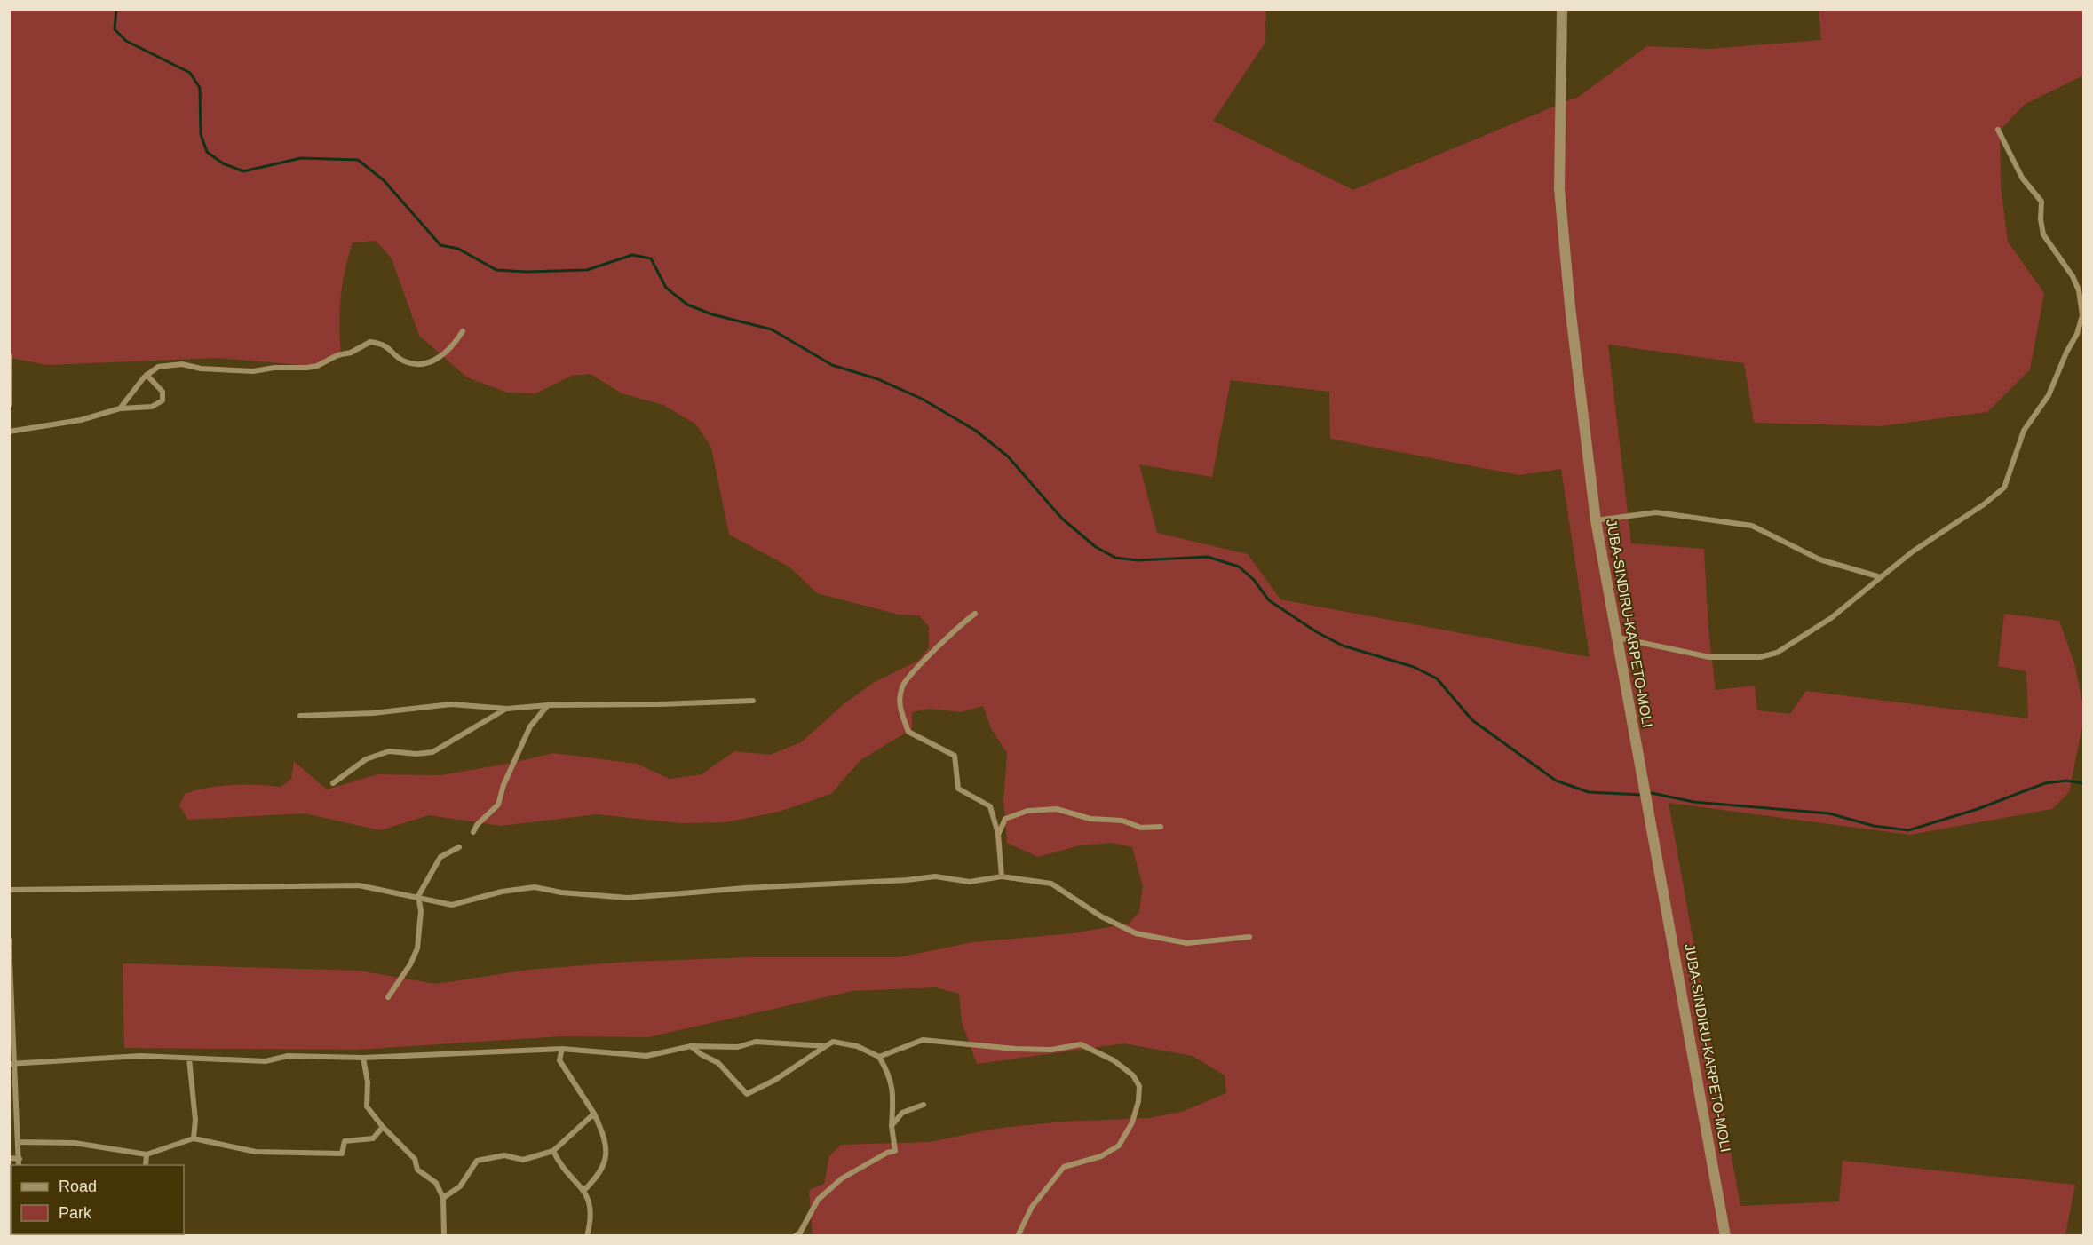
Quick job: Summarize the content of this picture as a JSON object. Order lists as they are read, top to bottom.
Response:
{
  "streets": {
    "main road": ["JUBA-SINDIRU-KARPETO-MOLI"]
  },
  "legend": ["Road", "Park"]
}
